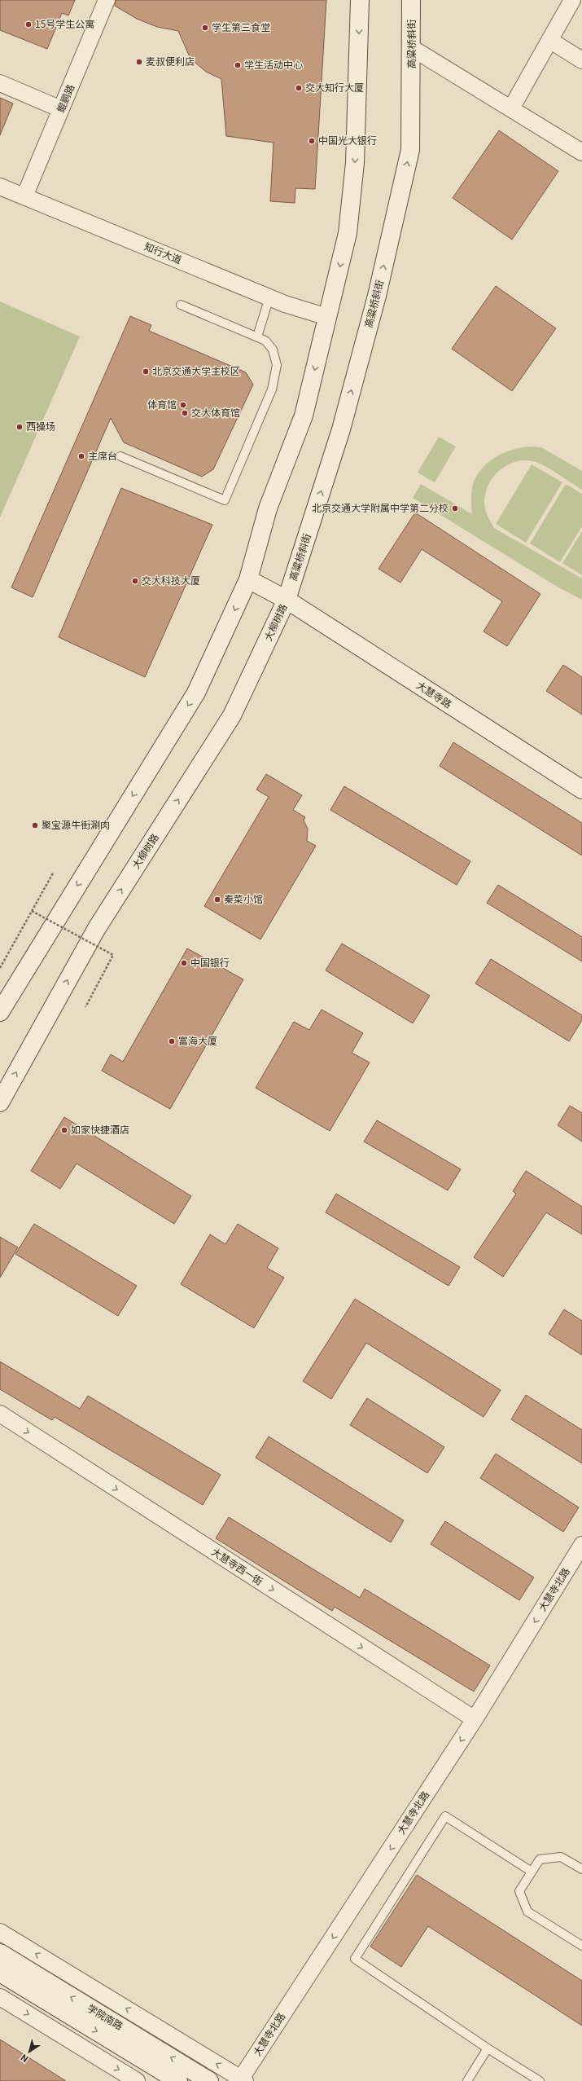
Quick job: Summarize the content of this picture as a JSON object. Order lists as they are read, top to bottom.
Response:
{
  "streets": {
    "main road": [
      "高粱桥斜街",
      "大柳树路",
      "大慧寺路",
      "学院南路"
    ],
    "street": [
      "鲲鹏路",
      "知行大道",
      "大慧寺西一街",
      "大慧寺北路"
    ]
  },
  "crossings": [
    ["高粱桥斜街", "大柳树路"],
    ["高粱桥斜街", "大慧寺路"],
    ["鲲鹏路", "知行大道"],
    ["大柳树路", "大慧寺路"],
    ["大慧寺西一街", "大慧寺北路"]
  ],
  "one_way": ["大慧寺西一街", "大慧寺北路"],
  "places": [
    "15号学生公寓",
    "学生第三食堂",
    "麦叔便利店",
    "学生活动中心",
    "交大知行大厦",
    "中国光大银行",
    "北京交通大学主校区",
    "体育馆",
    "交大体育馆",
    "西操场",
    "主席台",
    "北京交通大学附属中学第二分校",
    "交大科技大厦",
    "聚宝源牛街涮肉",
    "秦菜小馆",
    "中国银行",
    "富海大厦",
    "如家快捷酒店"
  ],
  "north": "bottom left"
}
